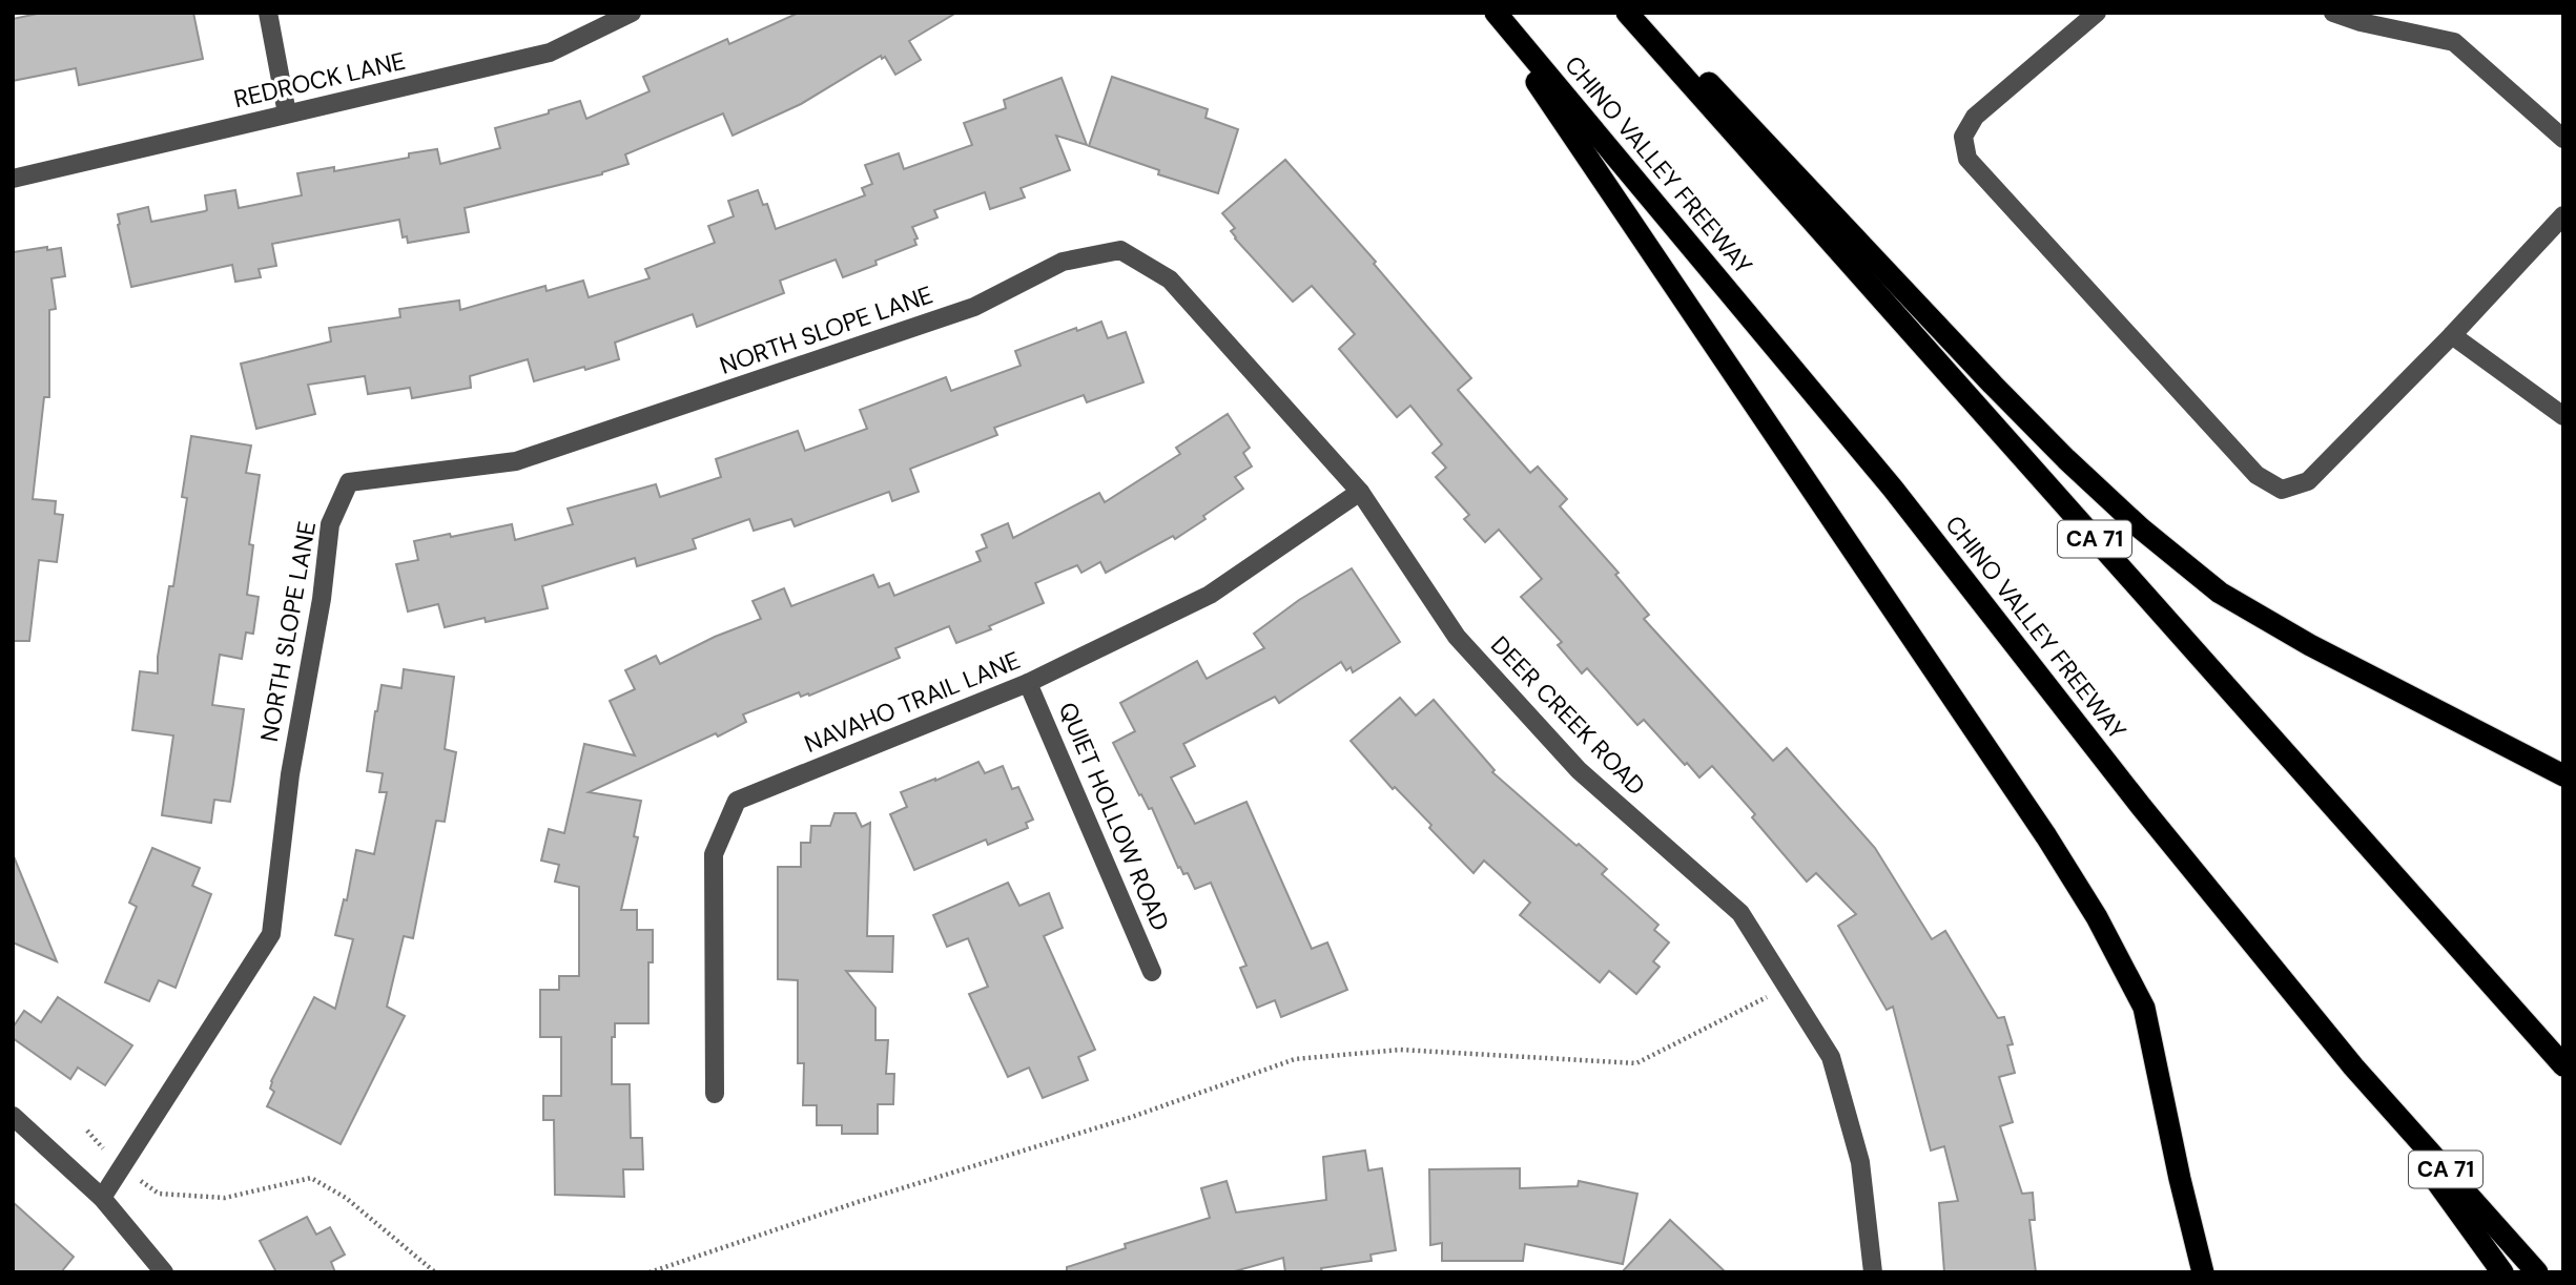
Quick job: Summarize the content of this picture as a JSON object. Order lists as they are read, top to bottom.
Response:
{
  "streets": {
    "highway": ["CHINO VALLEY FREEWAY", "CA 71"],
    "street": [
      "REDROCK LANE",
      "NORTH SLOPE LANE",
      "NAVAHO TRAIL LANE",
      "DEER CREEK ROAD",
      "QUIET HOLLOW ROAD"
    ]
  },
  "crossings": [
    ["NORTH SLOPE LANE", "DEER CREEK ROAD"],
    ["NAVAHO TRAIL LANE", "DEER CREEK ROAD"],
    ["NAVAHO TRAIL LANE", "QUIET HOLLOW ROAD"]
  ]
}
